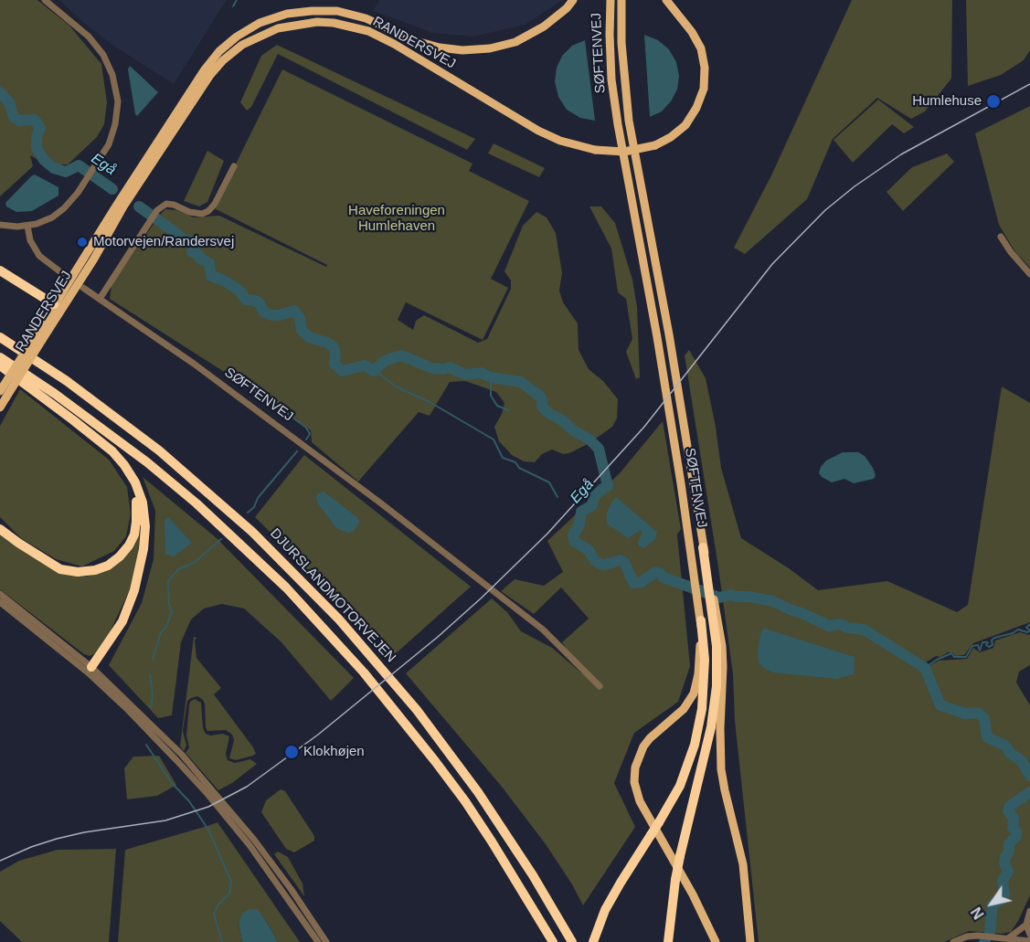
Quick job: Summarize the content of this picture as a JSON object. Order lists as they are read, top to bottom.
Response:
{
  "streets": {
    "highway": ["DJURSLANDMOTORVEJEN"],
    "main road": ["RANDERSVEJ", "SØFTENVEJ"]
  },
  "water": ["Egå"],
  "parks": ["Haveforeningen Humlehaven"],
  "places": ["Humlehuse", "Motorvejen/Randersvej", "Klokhøjen"],
  "north": "bottom left"
}
